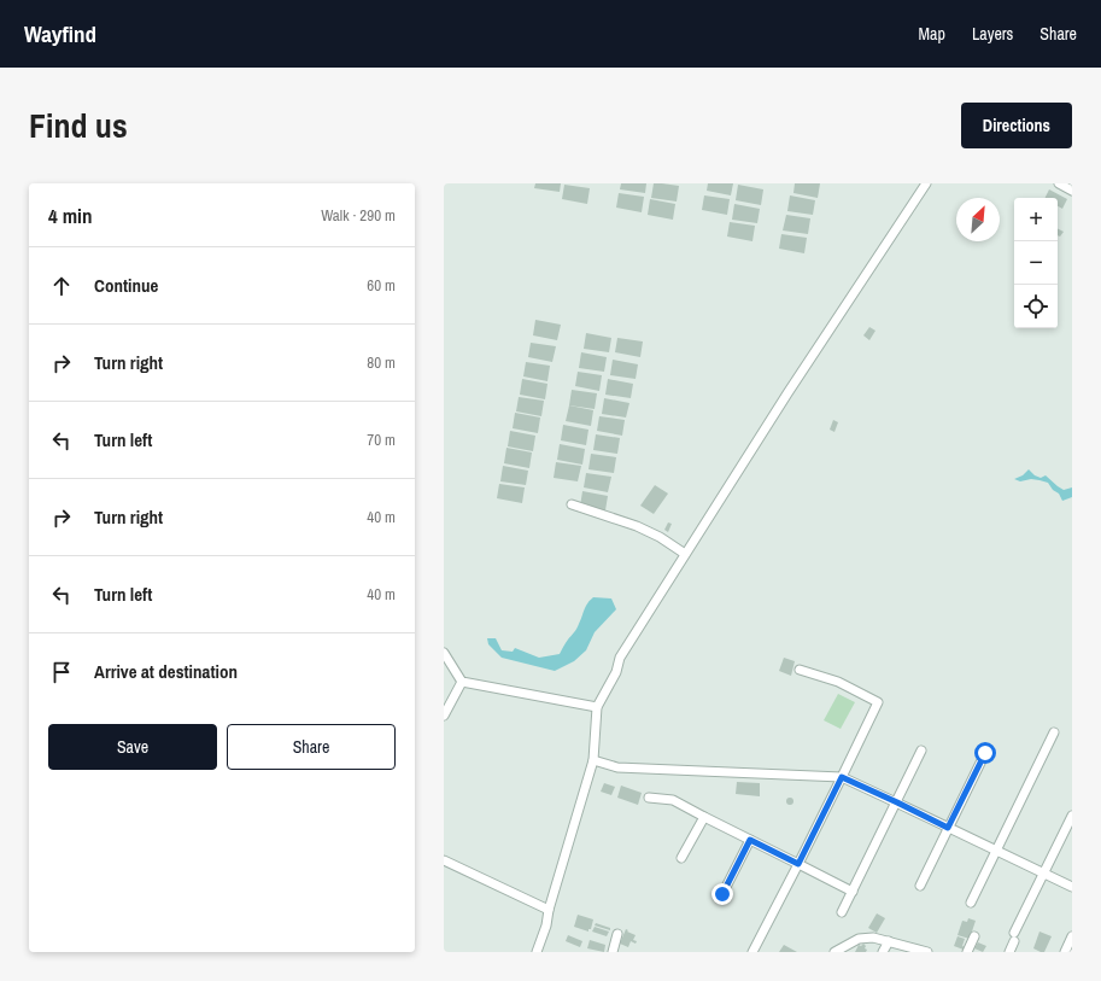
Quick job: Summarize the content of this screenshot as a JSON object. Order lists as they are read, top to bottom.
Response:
{
  "north": "top right",
  "page": {
    "header": "Wayfind",
    "nav": ["Map", "Layers", "Share"],
    "title": "Find us",
    "buttons": [
      "Directions",
      ["Save", "Share"]
    ],
    "heading": ["4 min", "Walk · 290 m"],
    "map_buttons": ["+", "−"],
    "list": [
      ["Continue", "60 m"],
      ["Turn right", "80 m"],
      ["Turn left", "70 m"],
      ["Turn right", "40 m"],
      ["Turn left", "40 m"],
      "Arrive at destination"
    ]
  }
}
